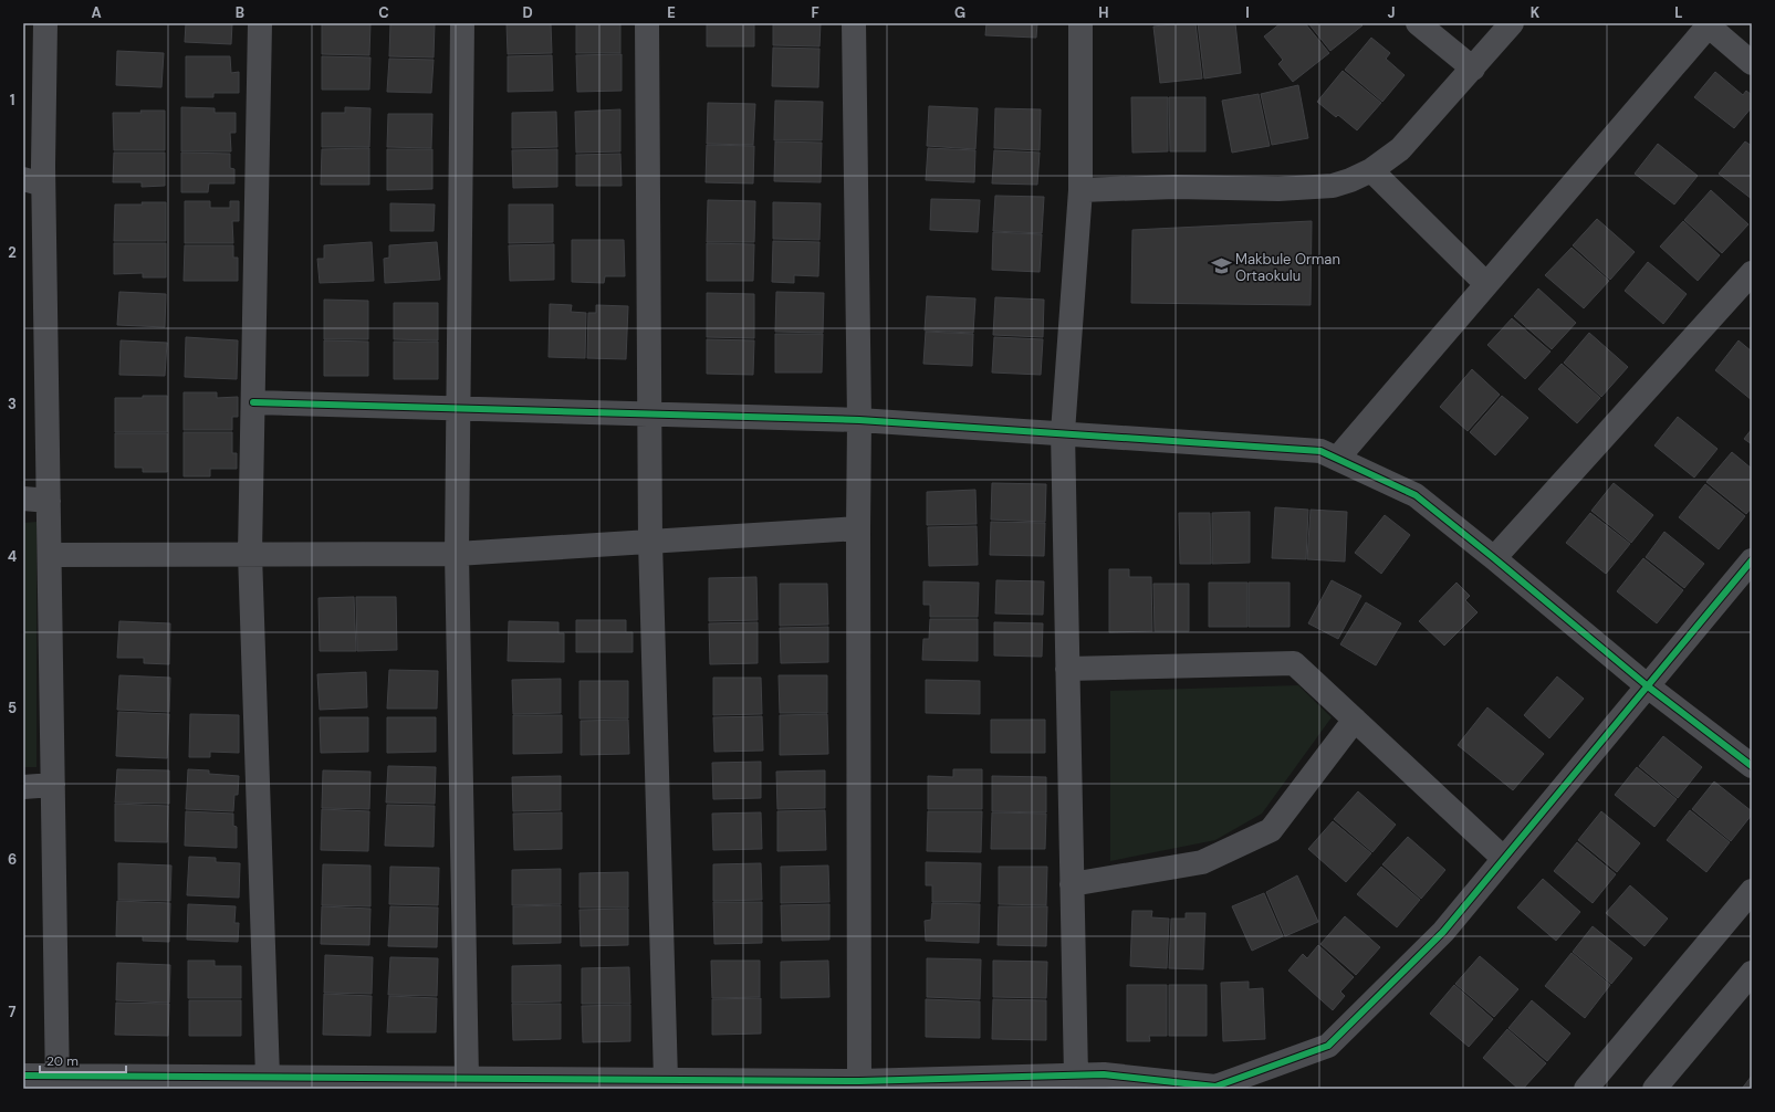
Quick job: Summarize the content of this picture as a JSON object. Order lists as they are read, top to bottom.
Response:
{
  "places": {
    "school or university": ["Makbule Orman Ortaokulu"]
  },
  "scale_bar": "20 m",
  "grid": {
    "columns": [
      "A",
      "B",
      "C",
      "D",
      "E",
      "F",
      "G",
      "H",
      "I",
      "J",
      "K",
      "L"
    ],
    "rows": [
      "1",
      "2",
      "3",
      "4",
      "5",
      "6",
      "7"
    ]
  }
}
